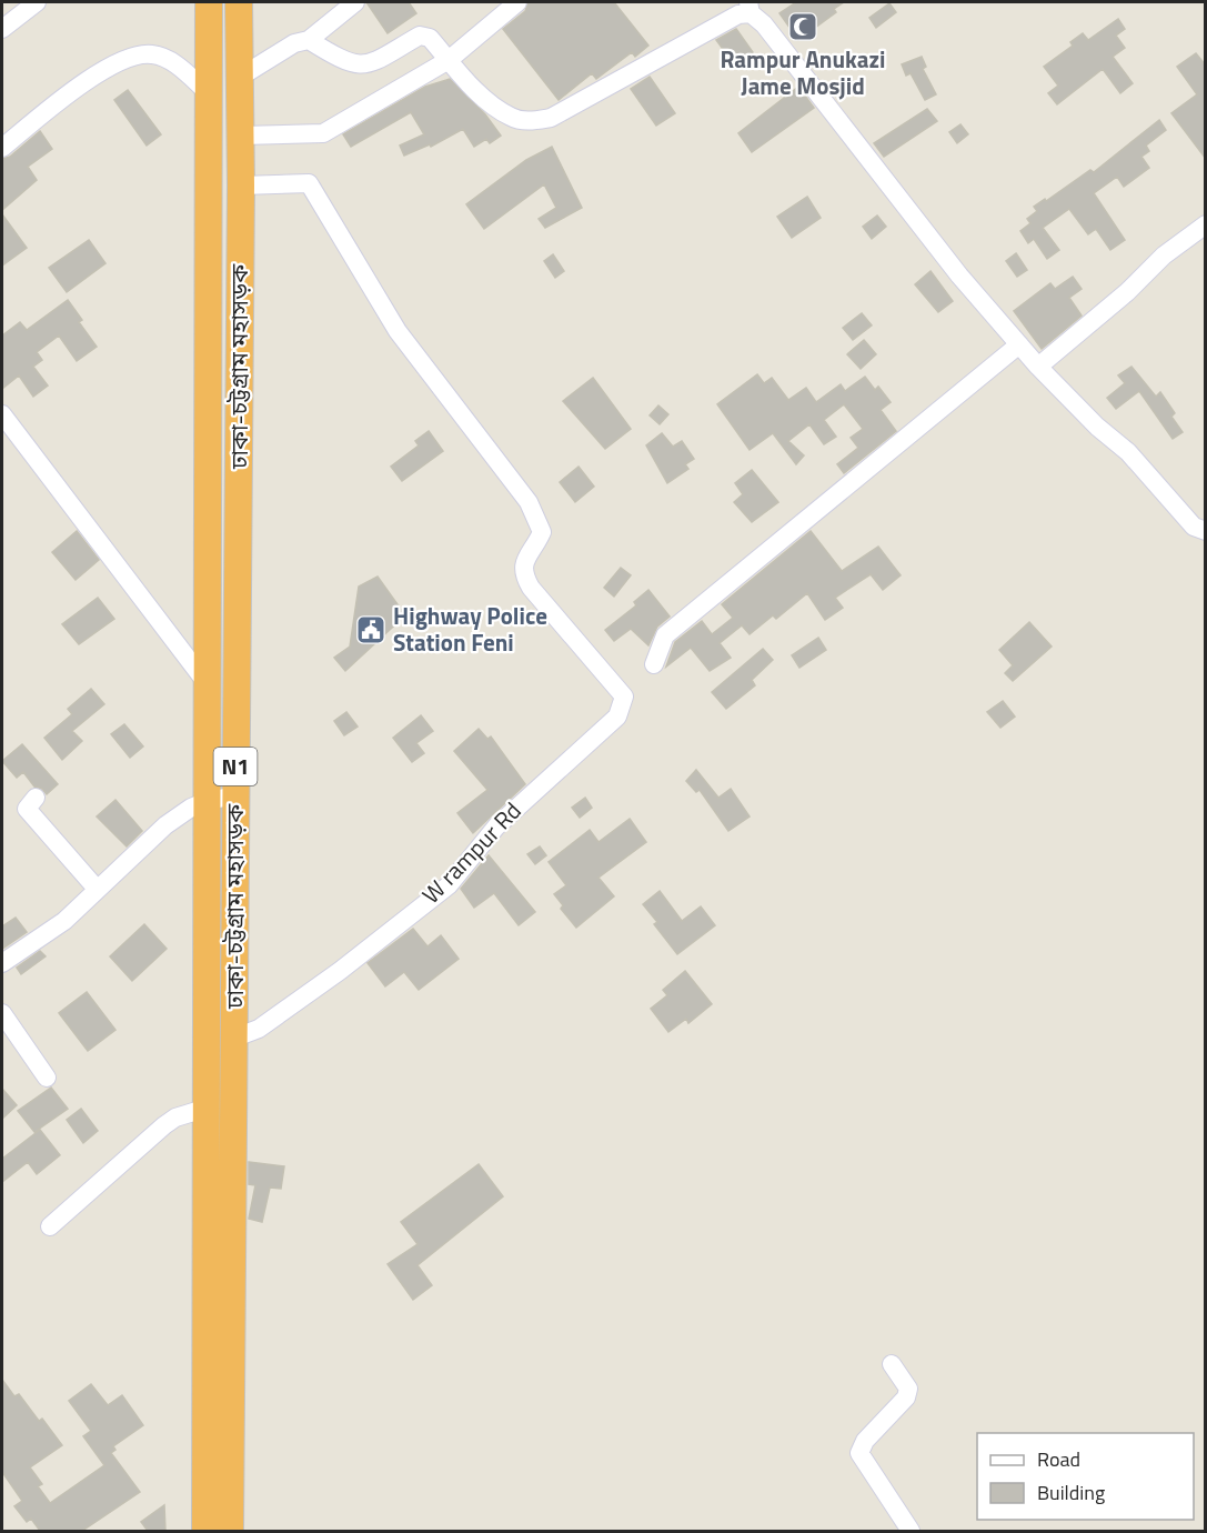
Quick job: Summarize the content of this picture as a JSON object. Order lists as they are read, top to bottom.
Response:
{
  "streets": {
    "highway": ["ঢাকা-চট্টগ্রাম মহাসড়ক", "N1"],
    "street": ["W rampur Rd"]
  },
  "crossings": [
    ["ঢাকা-চট্টগ্রাম মহাসড়ক", "W rampur Rd"]
  ],
  "places": {
    "mosque": ["Rampur Anukazi Jame Mosjid"],
    "public building": ["Highway Police Station Feni"]
  },
  "legend": ["Road", "Building"]
}
